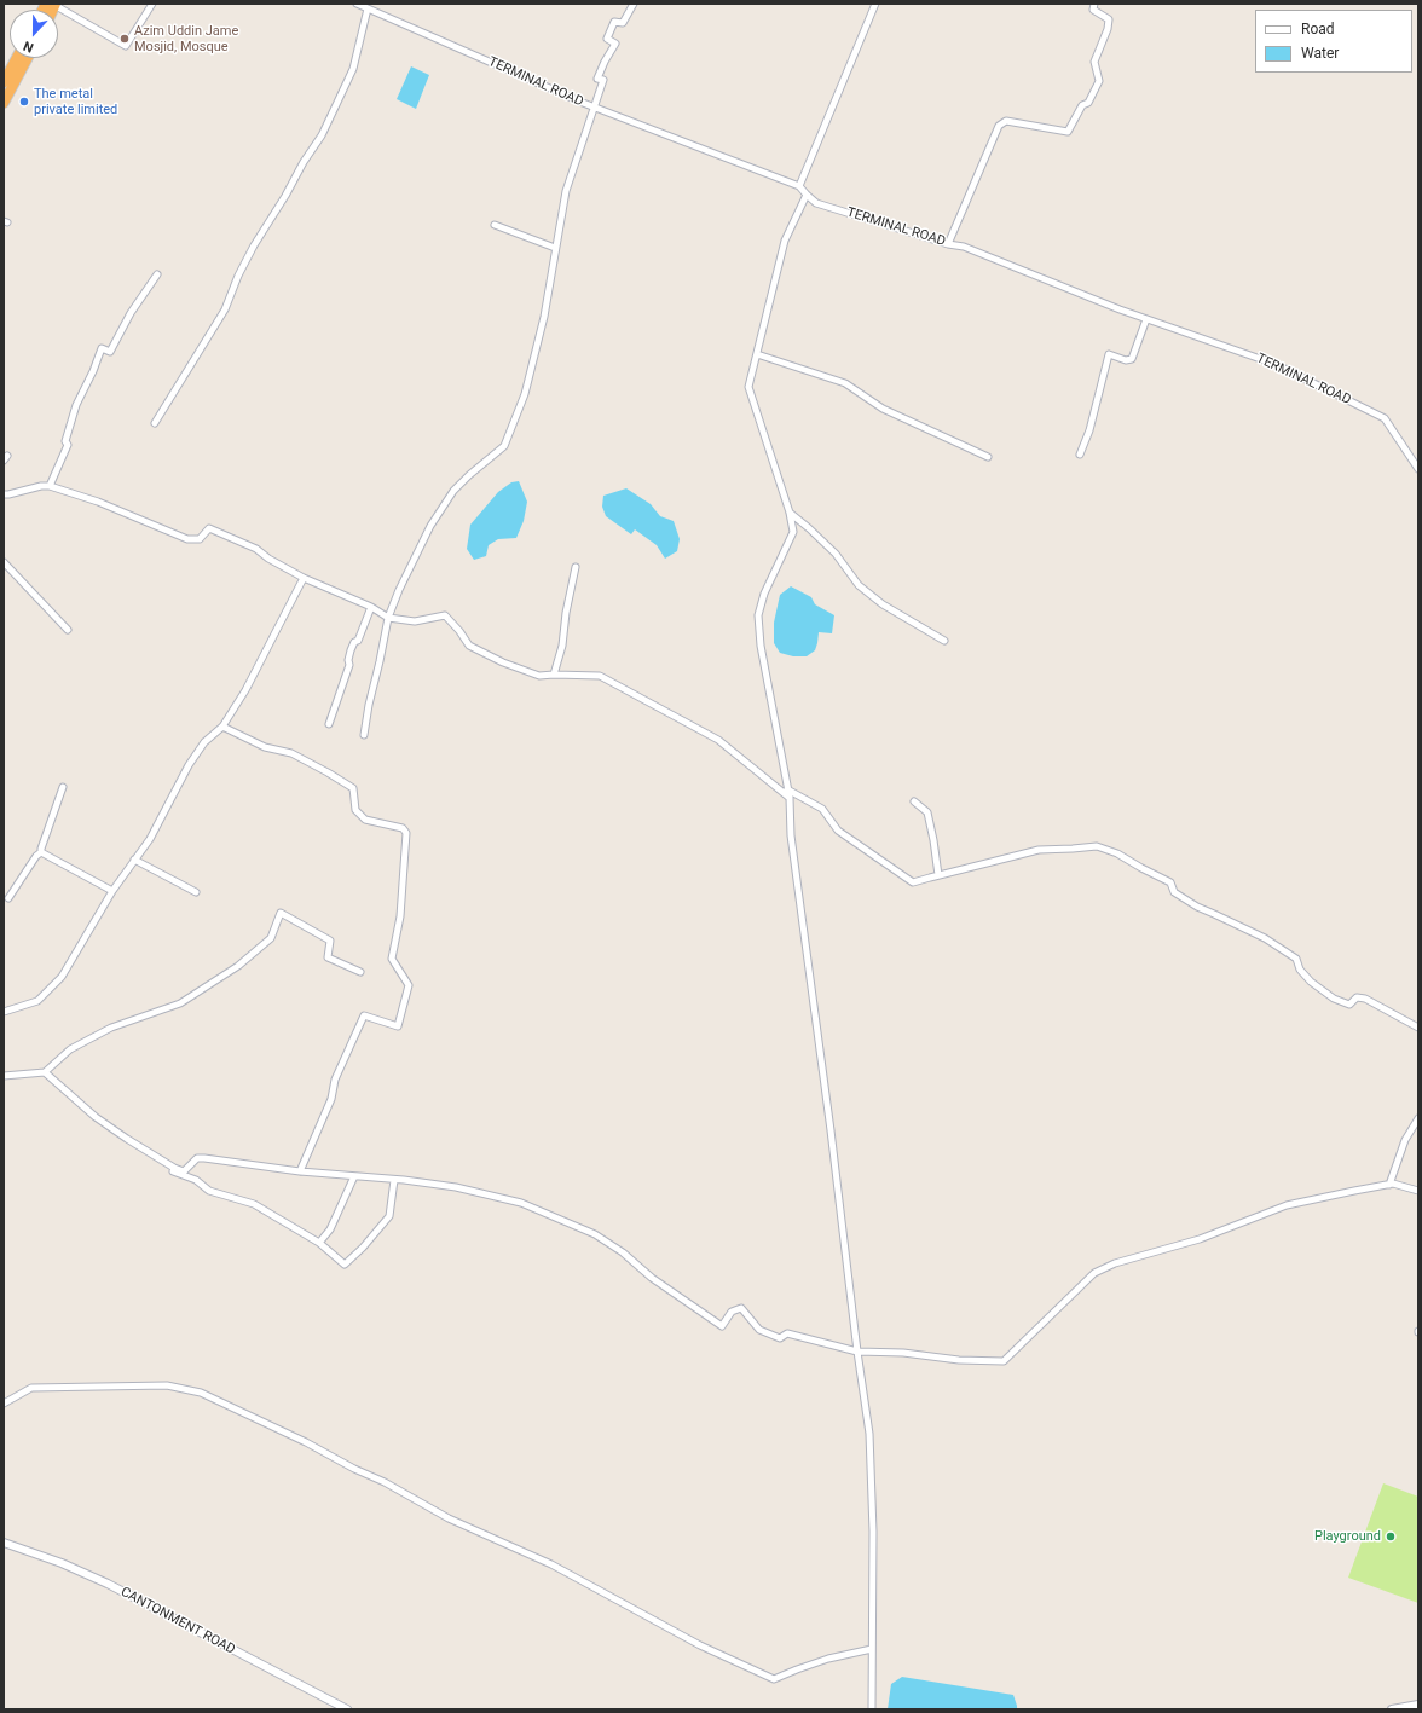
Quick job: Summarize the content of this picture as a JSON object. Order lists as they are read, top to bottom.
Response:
{
  "streets": {
    "street": ["TERMINAL ROAD", "CANTONMENT ROAD"]
  },
  "places": ["Azim Uddin Jame Mosjid, Mosque", "The metal private limited", "Playground"],
  "legend": ["Road", "Water"],
  "north": "bottom"
}
